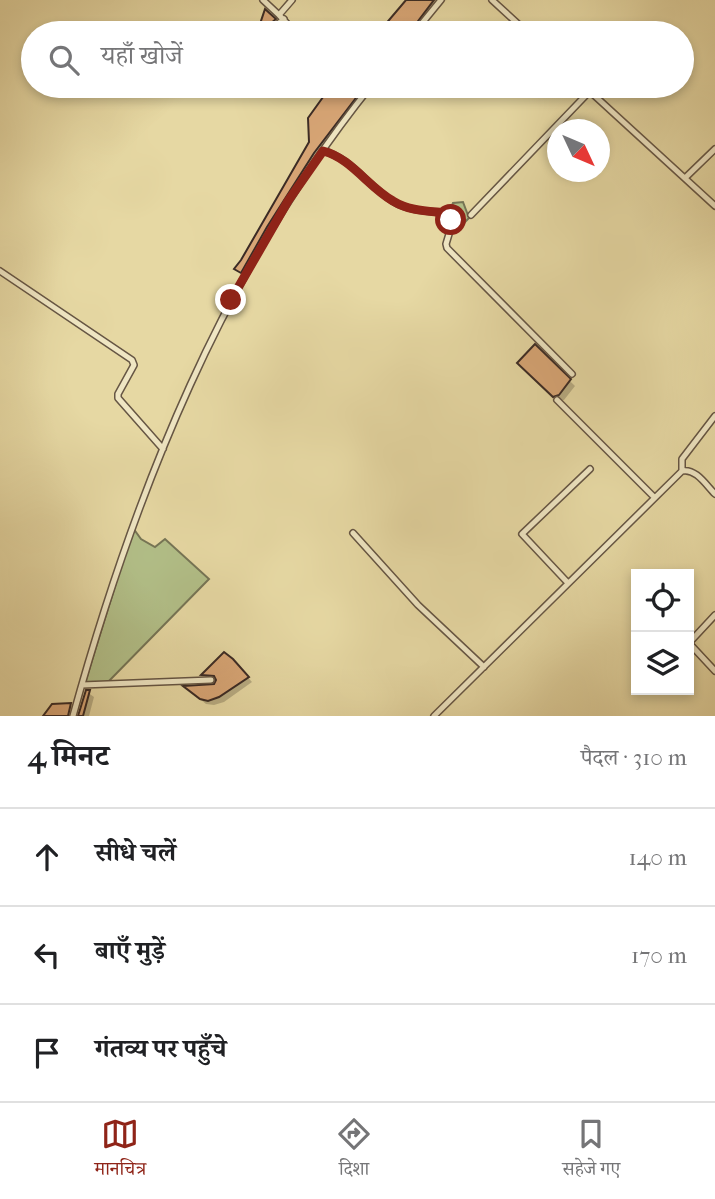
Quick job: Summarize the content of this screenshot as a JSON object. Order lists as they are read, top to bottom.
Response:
{
  "north": "bottom right",
  "page": {
    "search": "यहाँ खोजें",
    "heading": ["4 मिनट", "पैदल · 310 m"],
    "list": [
      ["सीधे चलें", "140 m"],
      ["बाएँ मुड़ें", "170 m"],
      "गंतव्य पर पहुँचे"
    ],
    "nav": ["मानचित्र", "दिशा", "सहेजे गए"]
  }
}
